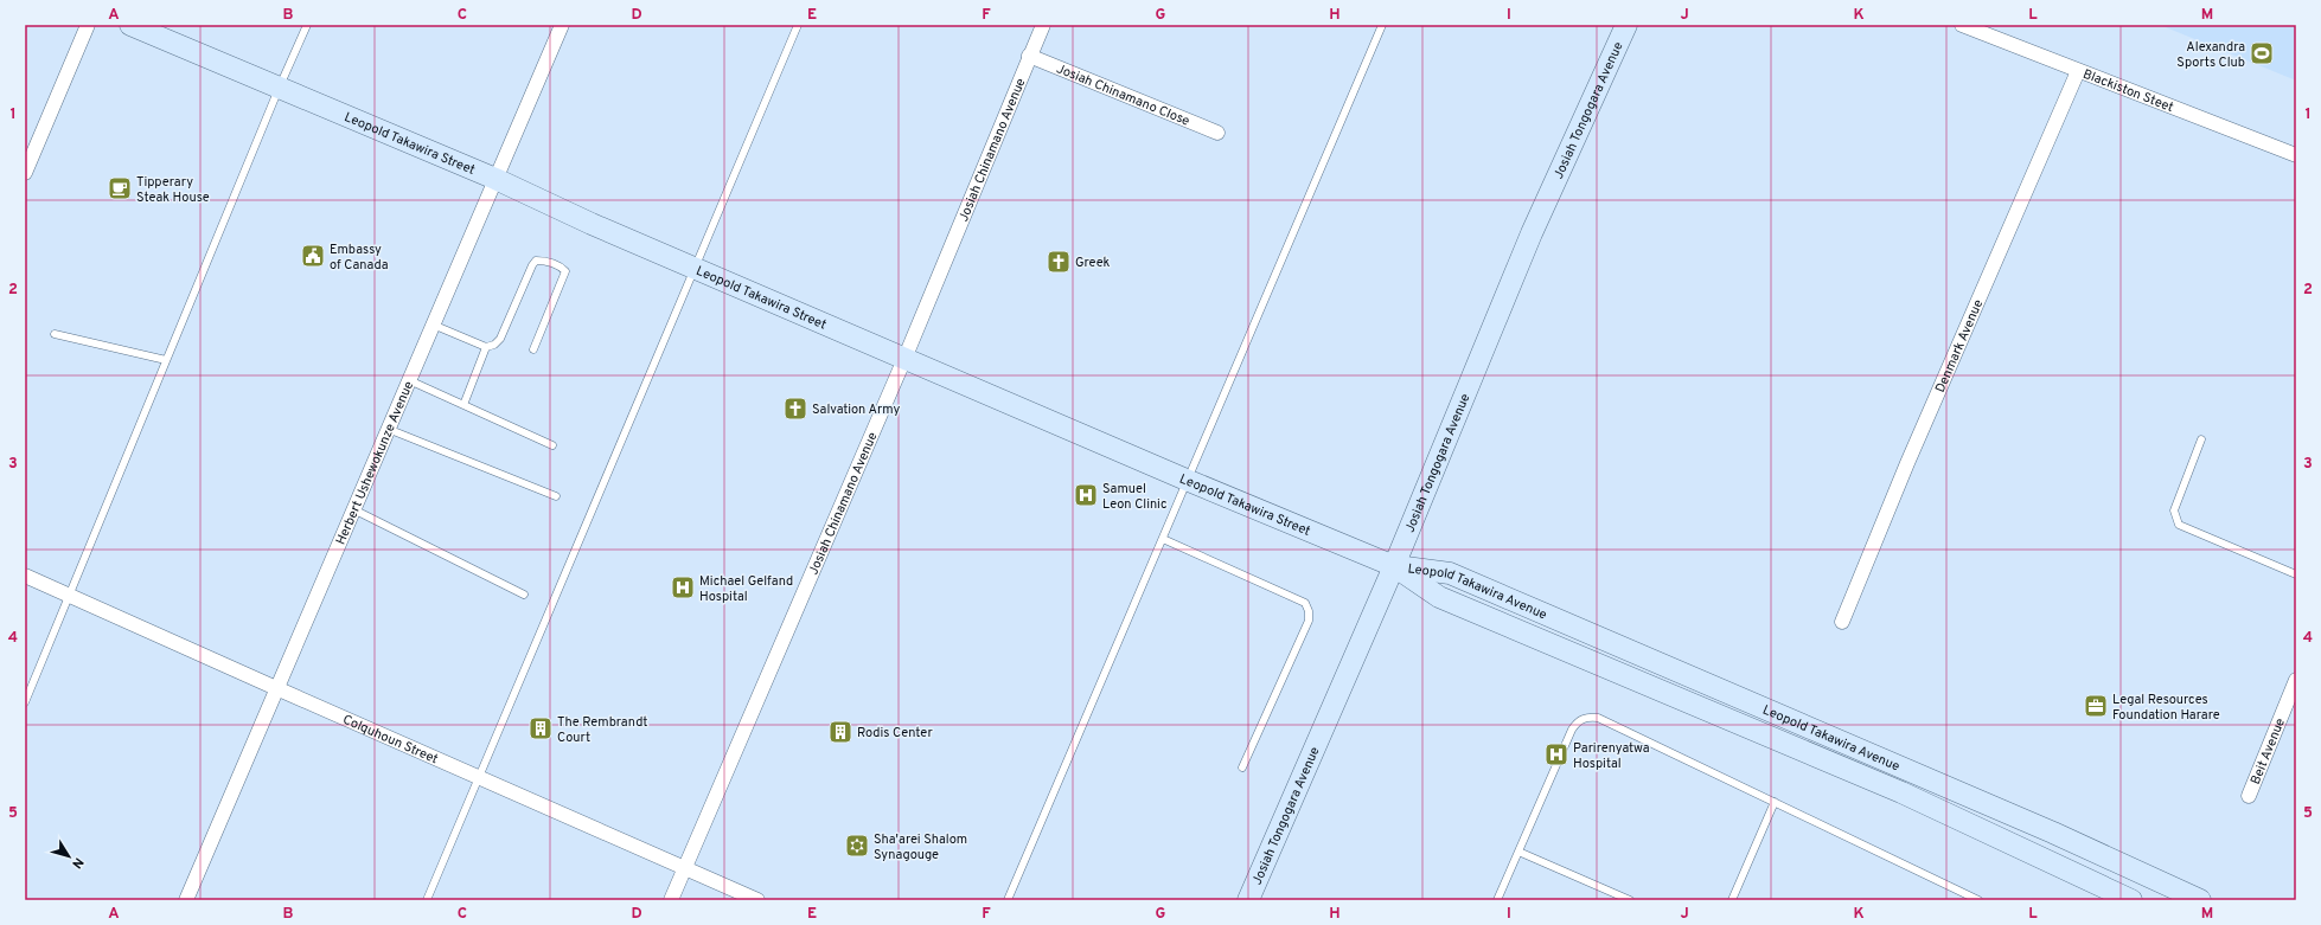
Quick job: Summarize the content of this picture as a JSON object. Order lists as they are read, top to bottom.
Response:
{
  "streets": {
    "main road": ["Josiah Tongogara Avenue", "Leopold Takawira Street", "Leopold Takawira Avenue"],
    "street": [
      "Blackiston Steet",
      "Josiah Chinamano Close",
      "Josiah Chinamano Avenue",
      "Denmark Avenue",
      "Herbert Ushewokunze Avenue",
      "Colquhoun Street",
      "Beit Avenue"
    ]
  },
  "crossings": [
    ["Blackiston Steet", "Denmark Avenue"],
    ["Josiah Chinamano Close", "Josiah Chinamano Avenue"],
    ["Josiah Tongogara Avenue", "Leopold Takawira Street"],
    ["Josiah Tongogara Avenue", "Leopold Takawira Avenue"],
    ["Leopold Takawira Street", "Josiah Chinamano Avenue"],
    ["Leopold Takawira Street", "Herbert Ushewokunze Avenue"],
    ["Leopold Takawira Street", "Leopold Takawira Avenue"],
    ["Josiah Chinamano Avenue", "Colquhoun Street"],
    ["Herbert Ushewokunze Avenue", "Colquhoun Street"]
  ],
  "places": {
    "sports": ["Alexandra Sports Club"],
    "cafe": ["Tipperary Steak House"],
    "public building": ["Embassy of Canada"],
    "church": ["Greek", "Salvation Army"],
    "hospital": ["Samuel Leon Clinic", "Michael Gelfand Hospital", "Parirenyatwa Hospital"],
    "office": ["Legal Resources Foundation Harare"],
    "building": ["The Rembrandt Court", "Rodis Center"],
    "synagogue": ["Sha'arei Shalom Synagouge"]
  },
  "north": "bottom right",
  "grid": {
    "columns": [
      "A",
      "B",
      "C",
      "D",
      "E",
      "F",
      "G",
      "H",
      "I",
      "J",
      "K",
      "L",
      "M"
    ],
    "rows": [
      "1",
      "2",
      "3",
      "4",
      "5"
    ]
  }
}
